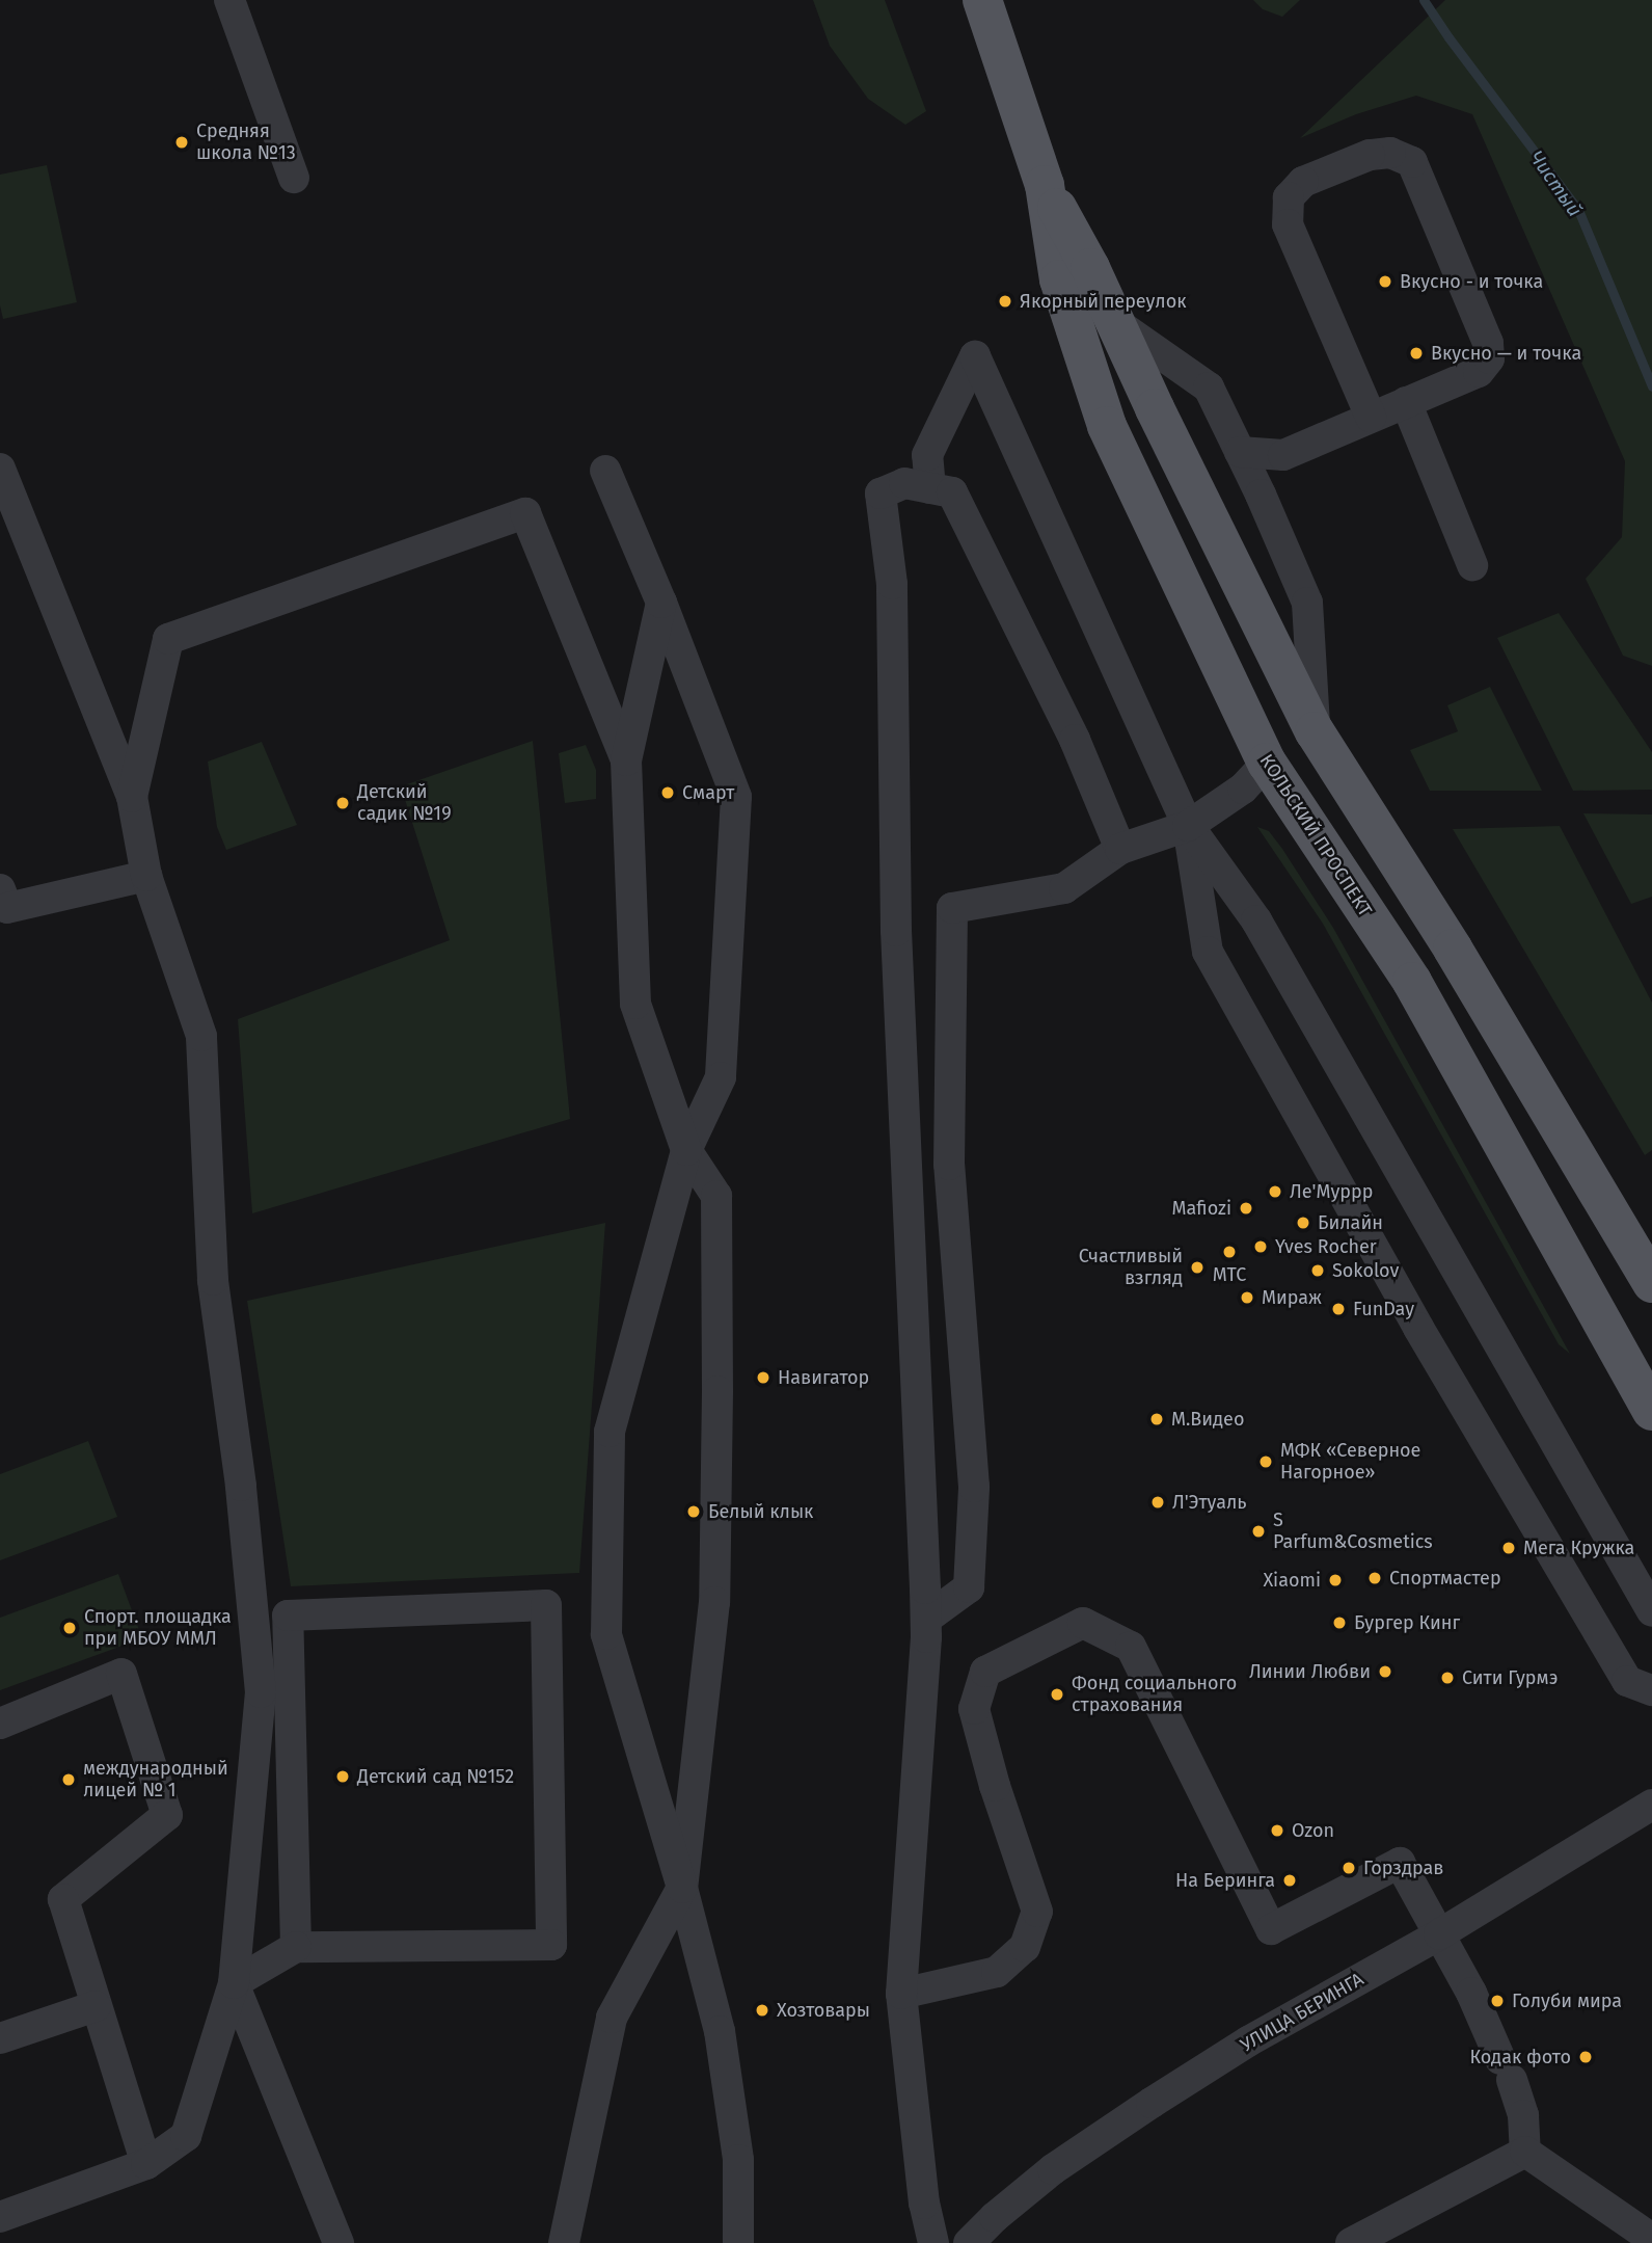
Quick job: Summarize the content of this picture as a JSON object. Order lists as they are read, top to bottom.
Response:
{
  "streets": {
    "main road": ["КОЛЬСКИЙ ПРОСПЕКТ"],
    "street": ["УЛИЦА БЕРИНГА"]
  },
  "water": ["Чистый"],
  "places": [
    "Средняя школа №13",
    "Вкусно - и точка",
    "Якорный переулок",
    "Вкусно — и точка",
    "Смарт",
    "Детский садик №19",
    "Ле'Муррр",
    "Mafiozi",
    "Билайн",
    "Yves Rocher",
    "МТС",
    "Счастливый взгляд",
    "Sokolov",
    "Мираж",
    "FunDay",
    "Навигатор",
    "М.Видео",
    "МФК «Северное Нагорное»",
    "Л'Этуаль",
    "Белый клык",
    "S Parfum&Cosmetics",
    "Мега Кружка",
    "Спортмастер",
    "Xiaomi",
    "Бургер Кинг",
    "Спорт. площадка при МБОУ ММЛ",
    "Линии Любви",
    "Сити Гурмэ",
    "Фонд социального страхования",
    "Детский сад №152",
    "международный лицей № 1",
    "Ozon",
    "Горздрав",
    "На Беринга",
    "Голуби мира",
    "Хозтовары",
    "Кодак фото"
  ]
}
